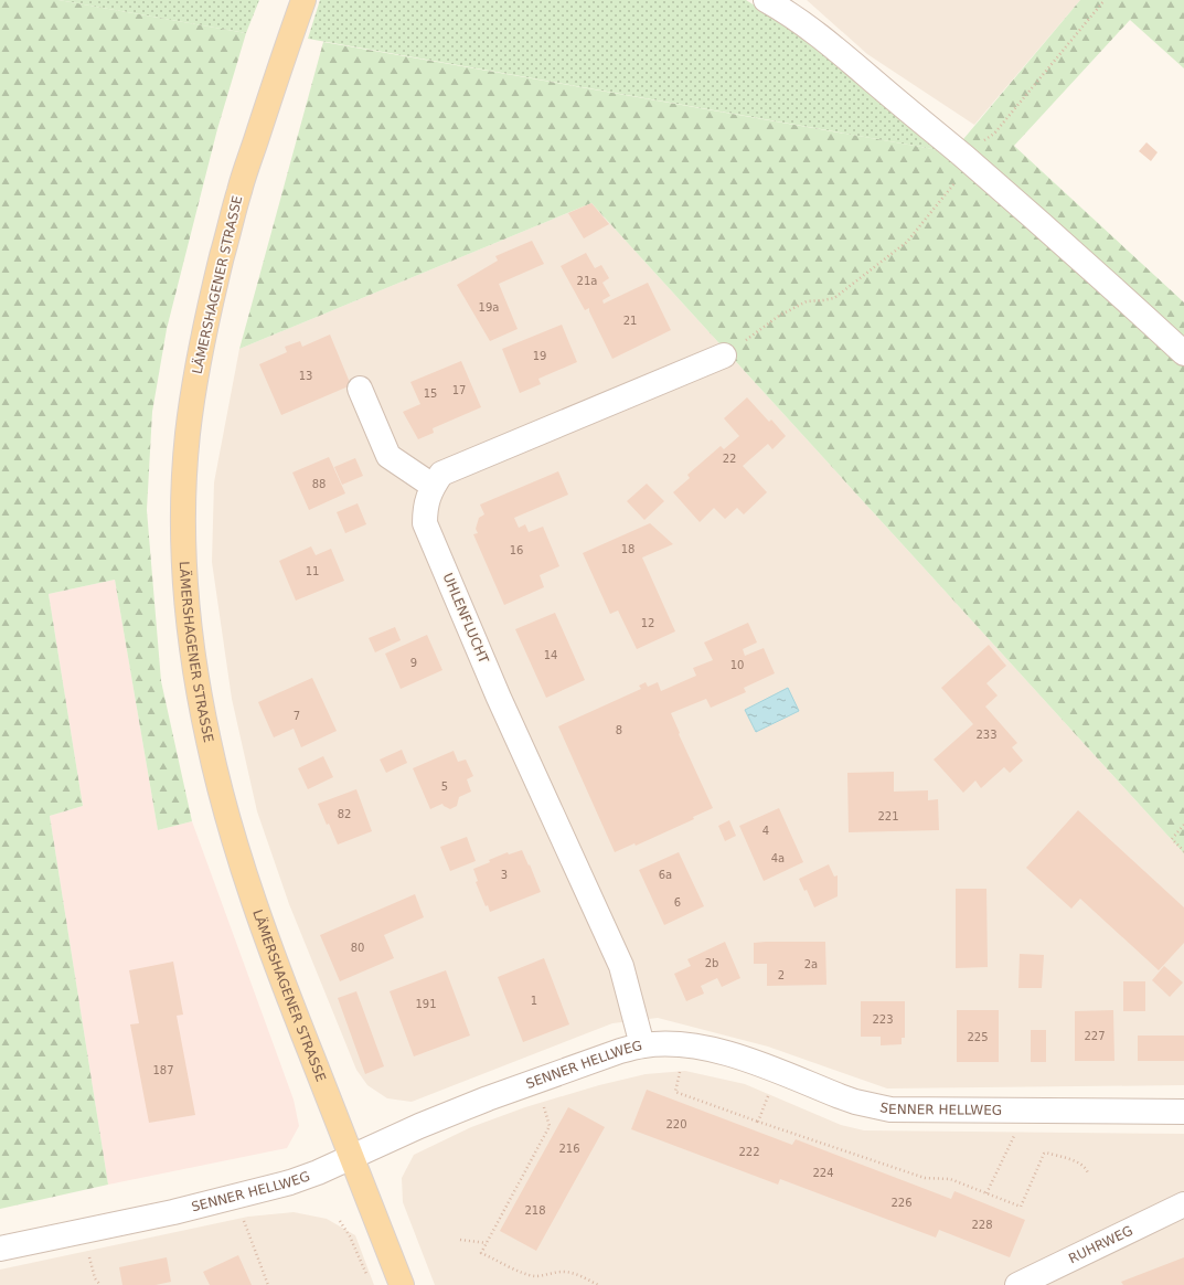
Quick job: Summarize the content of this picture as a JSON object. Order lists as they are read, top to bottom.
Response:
{
  "streets": {
    "main road": ["LÄMERSHAGENER STRASSE"],
    "street": ["UHLENFLUCHT", "SENNER HELLWEG", "RUHRWEG"]
  },
  "crossings": [
    ["LÄMERSHAGENER STRASSE", "SENNER HELLWEG"],
    ["UHLENFLUCHT", "SENNER HELLWEG"]
  ],
  "house_numbers": [
    "21a",
    "19a",
    "21",
    "19",
    "13",
    "17",
    "15",
    "22",
    "88",
    "18",
    "16",
    "11",
    "12",
    "14",
    "9",
    "10",
    "7",
    "8",
    "233",
    "5",
    "82",
    "221",
    "4",
    "4a",
    "3",
    "6a",
    "6",
    "80",
    "2b",
    "2a",
    "2",
    "1",
    "191",
    "223",
    "227",
    "225",
    "187",
    "220",
    "216",
    "222",
    "224",
    "226",
    "218",
    "228"
  ]
}
